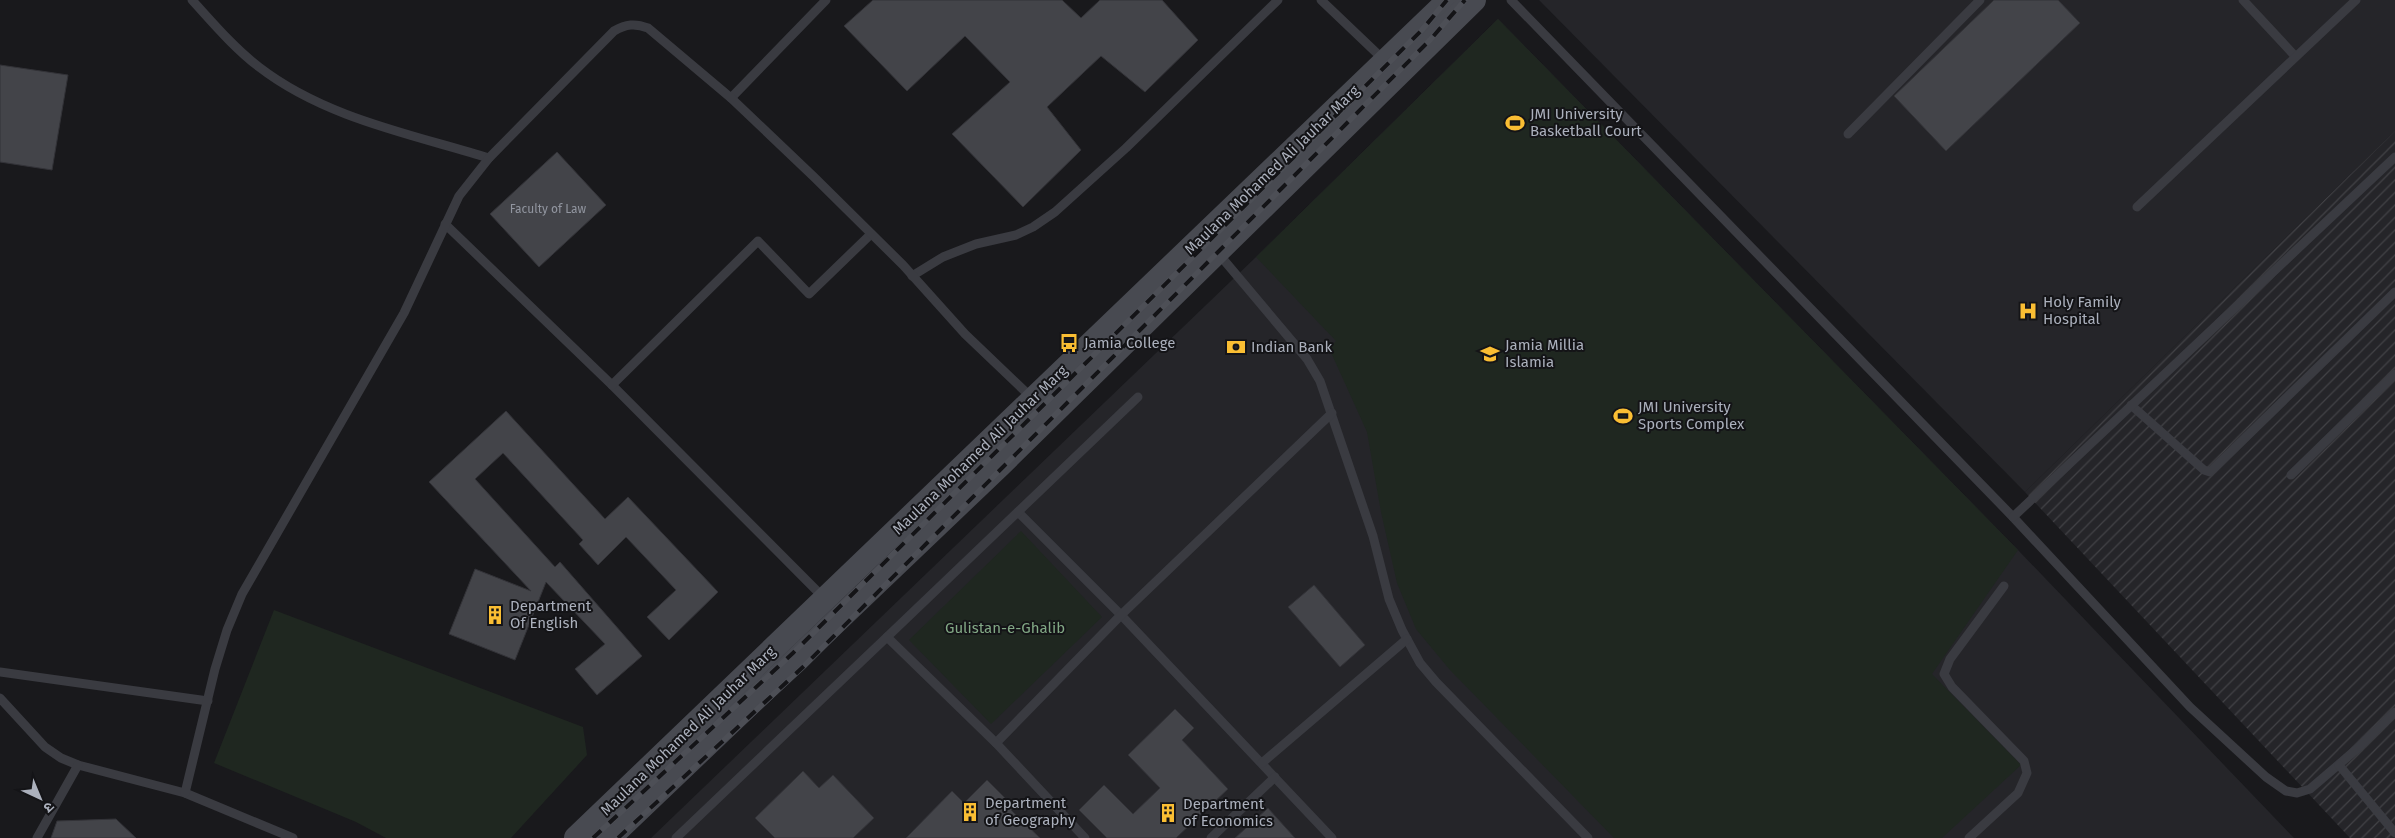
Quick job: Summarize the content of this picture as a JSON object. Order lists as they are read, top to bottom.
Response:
{
  "streets": {
    "main road": ["Maulana Mohamed Ali Jauhar Marg"]
  },
  "parks": ["Gulistan-e-Ghalib"],
  "places": {
    "sports": ["JMI University Basketball Court", "JMI University Sports Complex"],
    "hospital": ["Holy Family Hospital"],
    "bus stop": ["Jamia College"],
    "bank": ["Indian Bank"],
    "school or university": ["Jamia Millia Islamia"],
    "building": ["Department Of English", "Department of Geography", "Department of Economics"]
  },
  "house_numbers": ["Faculty of Law"],
  "north": "bottom right"
}
